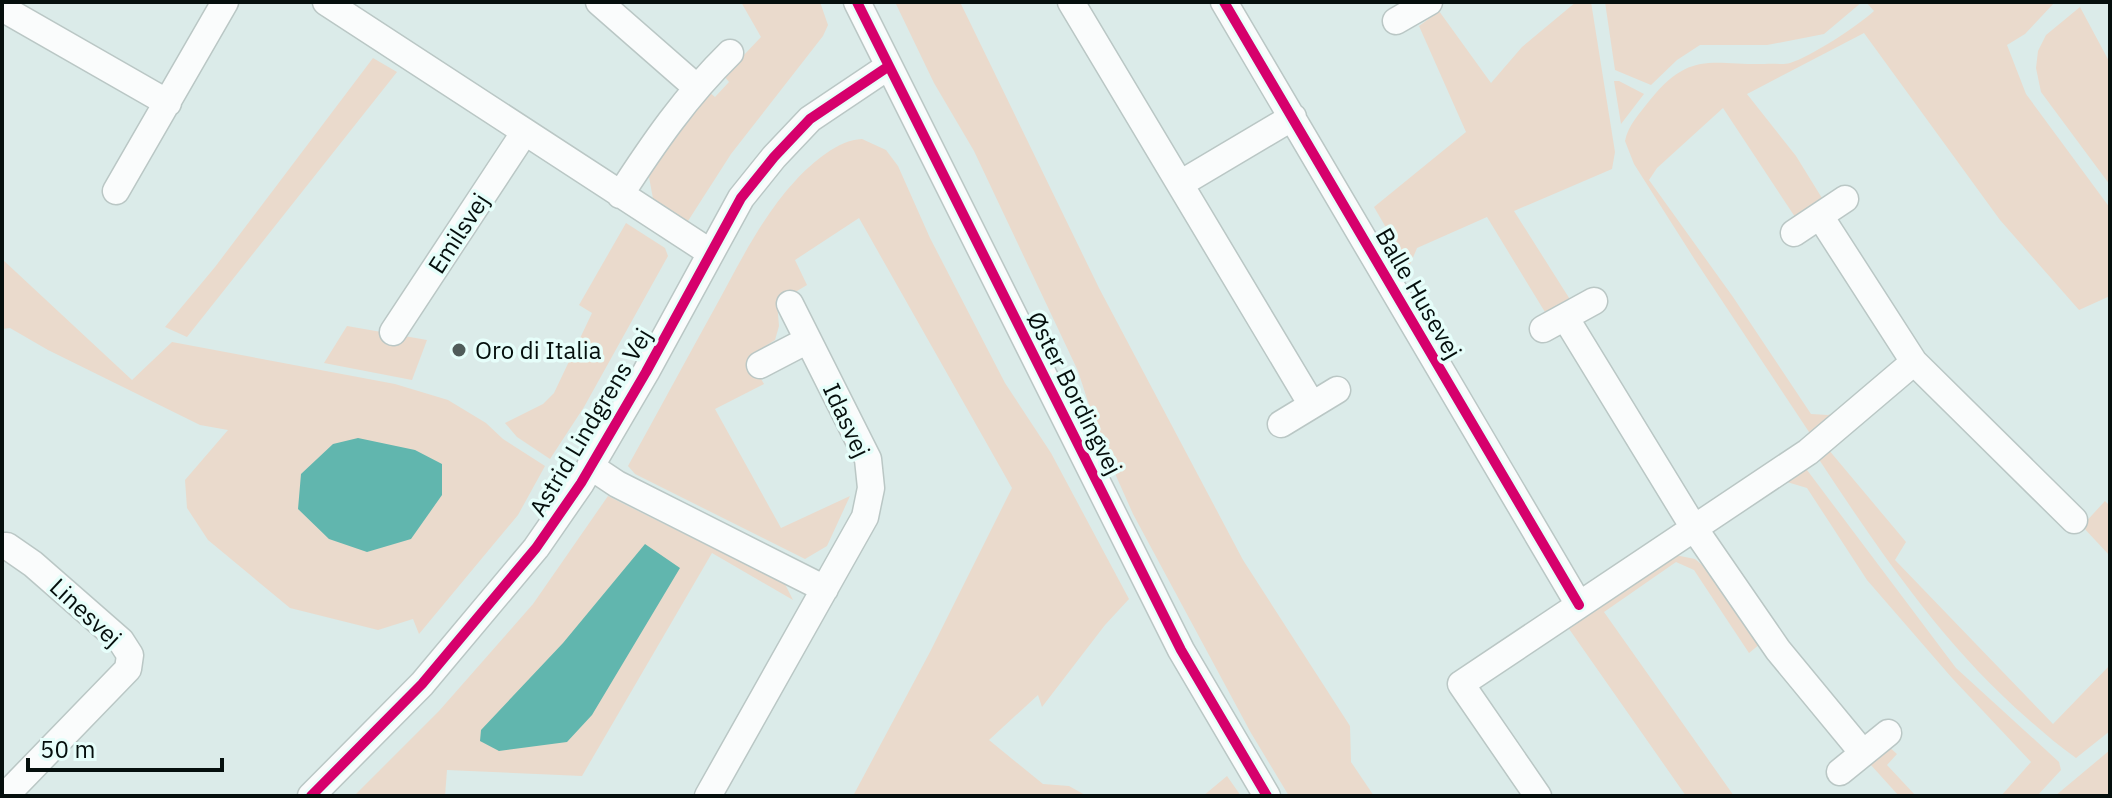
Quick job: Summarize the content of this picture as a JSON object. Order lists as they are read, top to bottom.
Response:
{
  "streets": {
    "street": [
      "Emilsvej",
      "Balle Husevej",
      "Øster Bordingvej",
      "Idasvej",
      "Astrid Lindgrens Vej",
      "Linesvej"
    ]
  },
  "crossings": [
    ["Øster Bordingvej", "Astrid Lindgrens Vej"]
  ],
  "places": ["Oro di Italia"],
  "scale_bar": "50 m"
}
